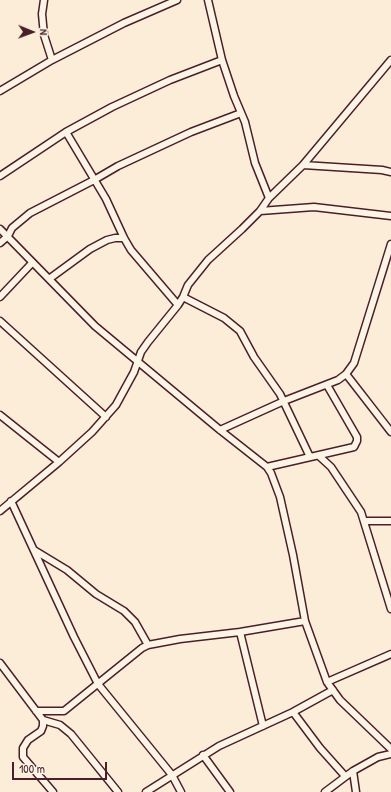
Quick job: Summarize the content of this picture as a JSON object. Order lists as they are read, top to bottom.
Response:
{
  "scale_bar": "100 m",
  "north": "right"
}
